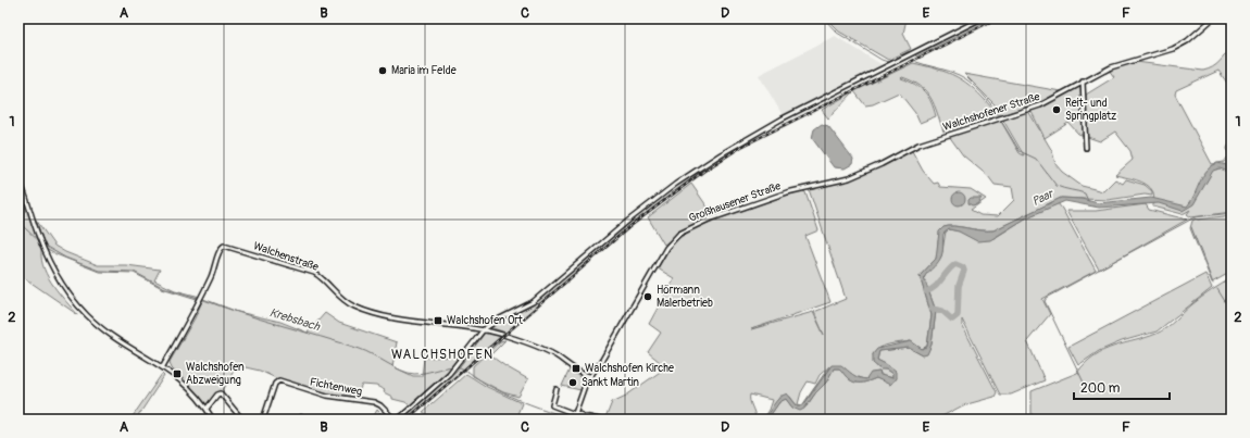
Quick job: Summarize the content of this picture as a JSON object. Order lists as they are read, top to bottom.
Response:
{
  "streets": {
    "street": [
      "Walchshofener Straße",
      "Großhausener Straße",
      "Walchenstraße",
      "Fichtenweg"
    ]
  },
  "crossings": [
    ["Walchshofener Straße", "Großhausener Straße"],
    ["Großhausener Straße", "Walchenstraße"]
  ],
  "districts": ["WALCHSHOFEN"],
  "water": ["Paar", "Krebsbach"],
  "places": {
    "other": [
      "Maria im Felde",
      "Reit- und Springplatz",
      "Hörmann Malerbetrieb",
      "Sankt Martin"
    ],
    "transit": ["Walchshofen Ort", "Walchshofen Kirche", "Walchshofen Abzweigung"]
  },
  "scale_bar": "200 m",
  "grid": {
    "columns": [
      "A",
      "B",
      "C",
      "D",
      "E",
      "F"
    ],
    "rows": ["1", "2"]
  }
}
